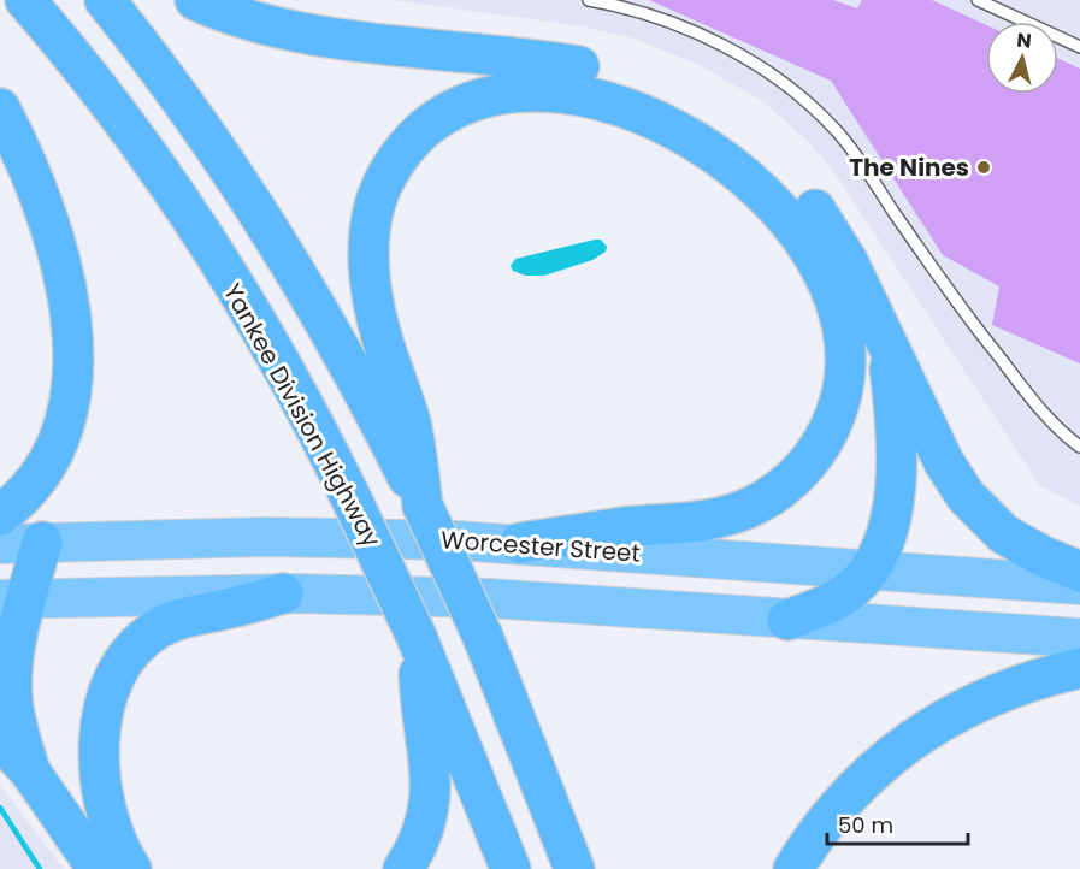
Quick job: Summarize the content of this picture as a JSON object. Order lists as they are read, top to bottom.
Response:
{
  "streets": {
    "highway": ["Yankee Division Highway", "Worcester Street"]
  },
  "places": ["The Nines"],
  "scale_bar": "50 m",
  "north": "top"
}
